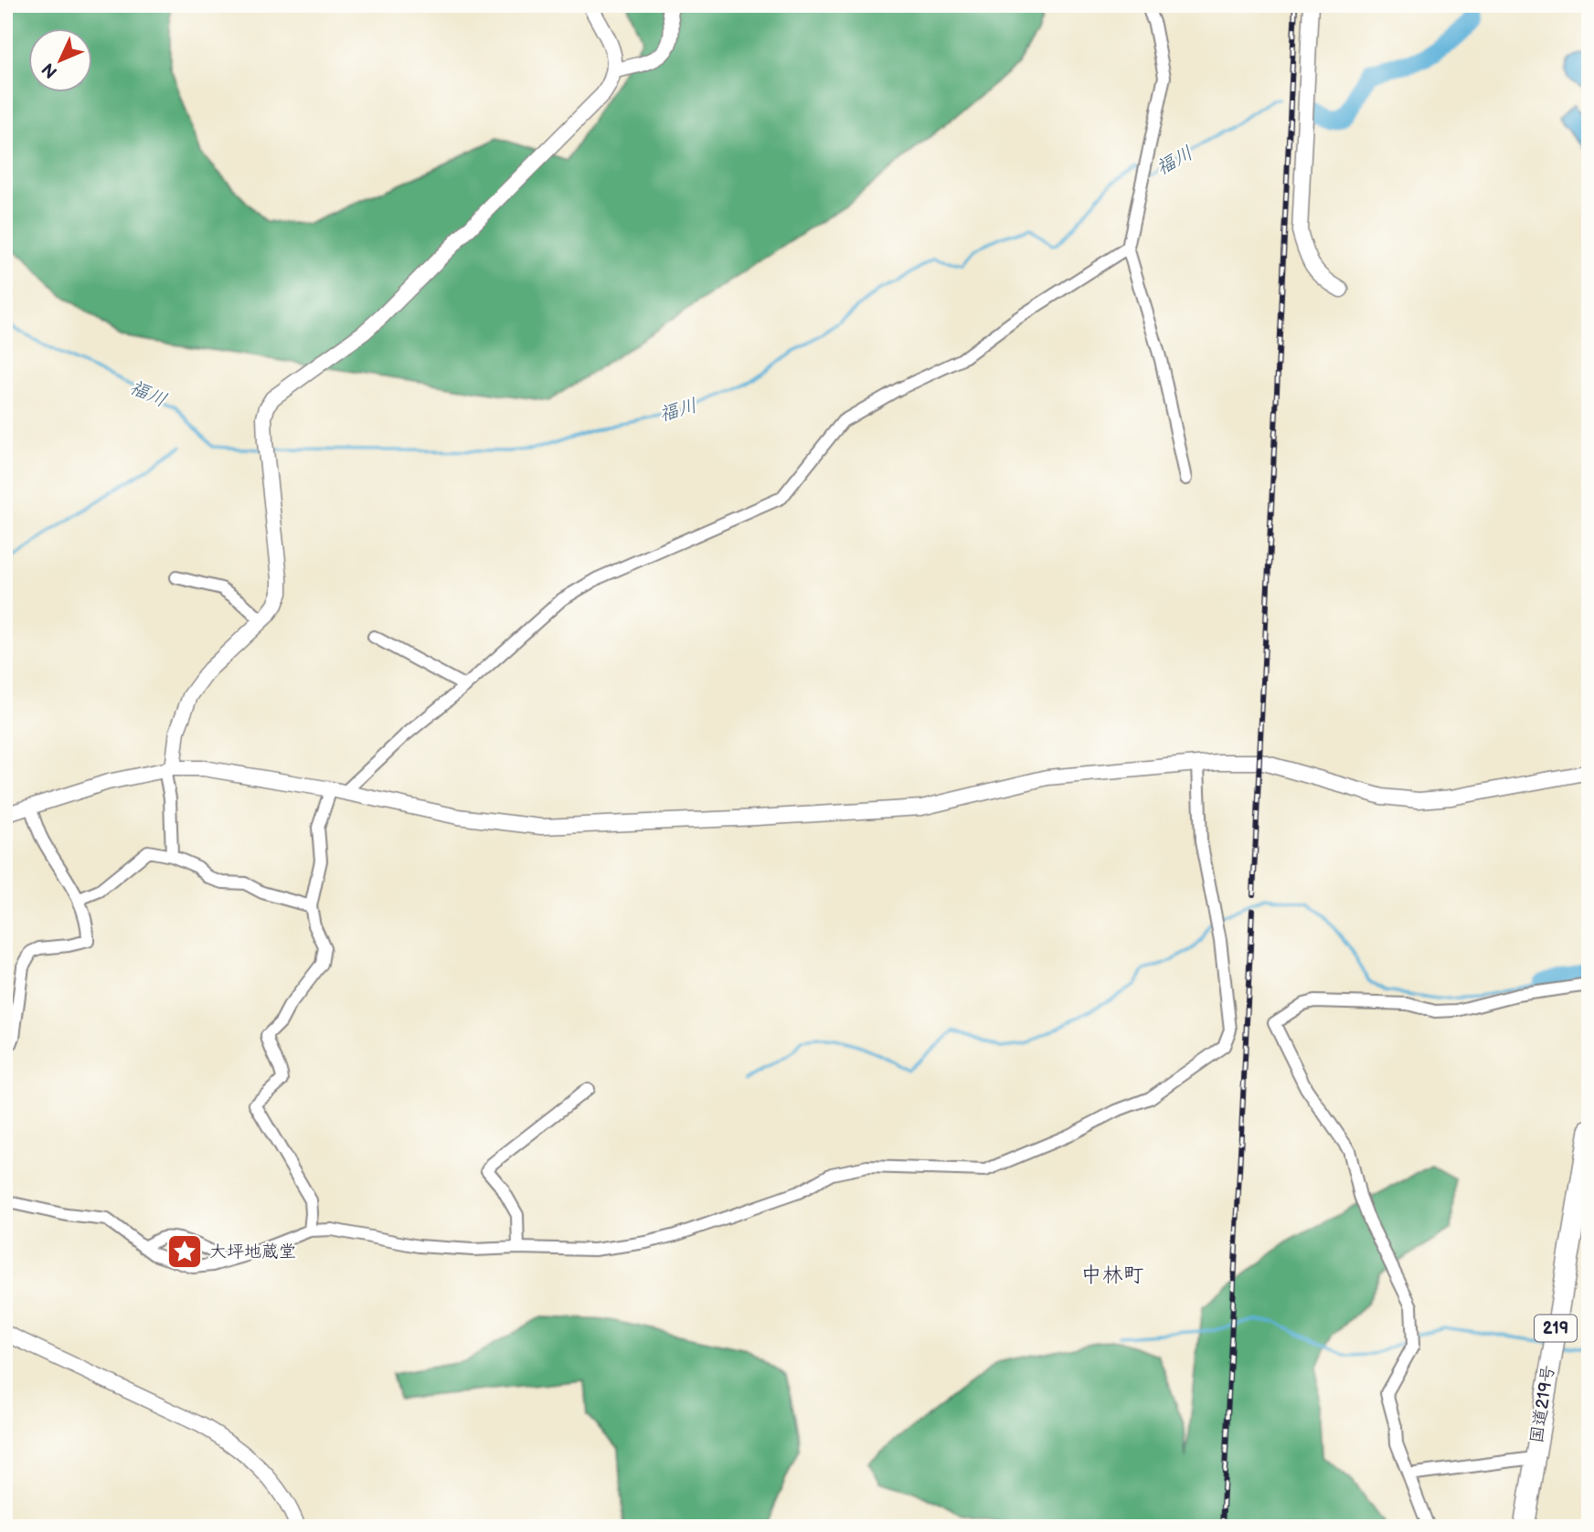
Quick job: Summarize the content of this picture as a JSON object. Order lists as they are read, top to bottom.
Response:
{
  "streets": {
    "highway": ["219", "国道219号"]
  },
  "districts": ["中林町"],
  "water": ["福川"],
  "places": {
    "place": ["大坪地蔵堂"]
  },
  "north": "bottom left"
}
